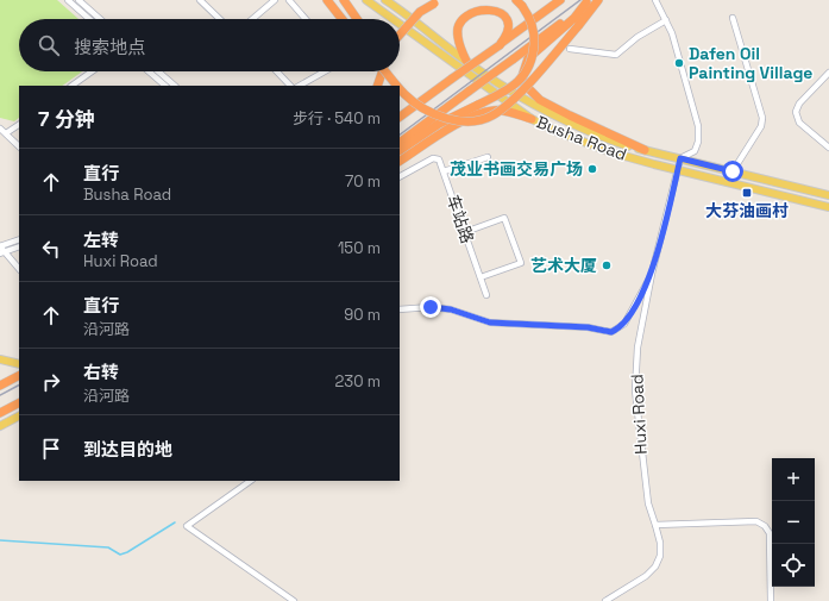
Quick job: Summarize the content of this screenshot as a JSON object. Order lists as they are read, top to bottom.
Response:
{
  "streets": {
    "main road": ["Busha Road"],
    "street": ["车站路", "Huxi Road"]
  },
  "crossings": [
    ["Busha Road", "Huxi Road"]
  ],
  "places": {
    "other": ["Dafen Oil Painting Village", "茂业书画交易广场", "艺术大厦"],
    "transit": ["大芬油画村"]
  },
  "page": {
    "search": "搜索地点",
    "heading": ["7 分钟", "步行 · 540 m"],
    "list": [
      ["直行", "Busha Road", "70 m"],
      ["左转", "Huxi Road", "150 m"],
      ["直行", "沿河路", "90 m"],
      ["右转", "沿河路", "230 m"],
      "到达目的地"
    ],
    "map_buttons": ["+", "−"]
  }
}
